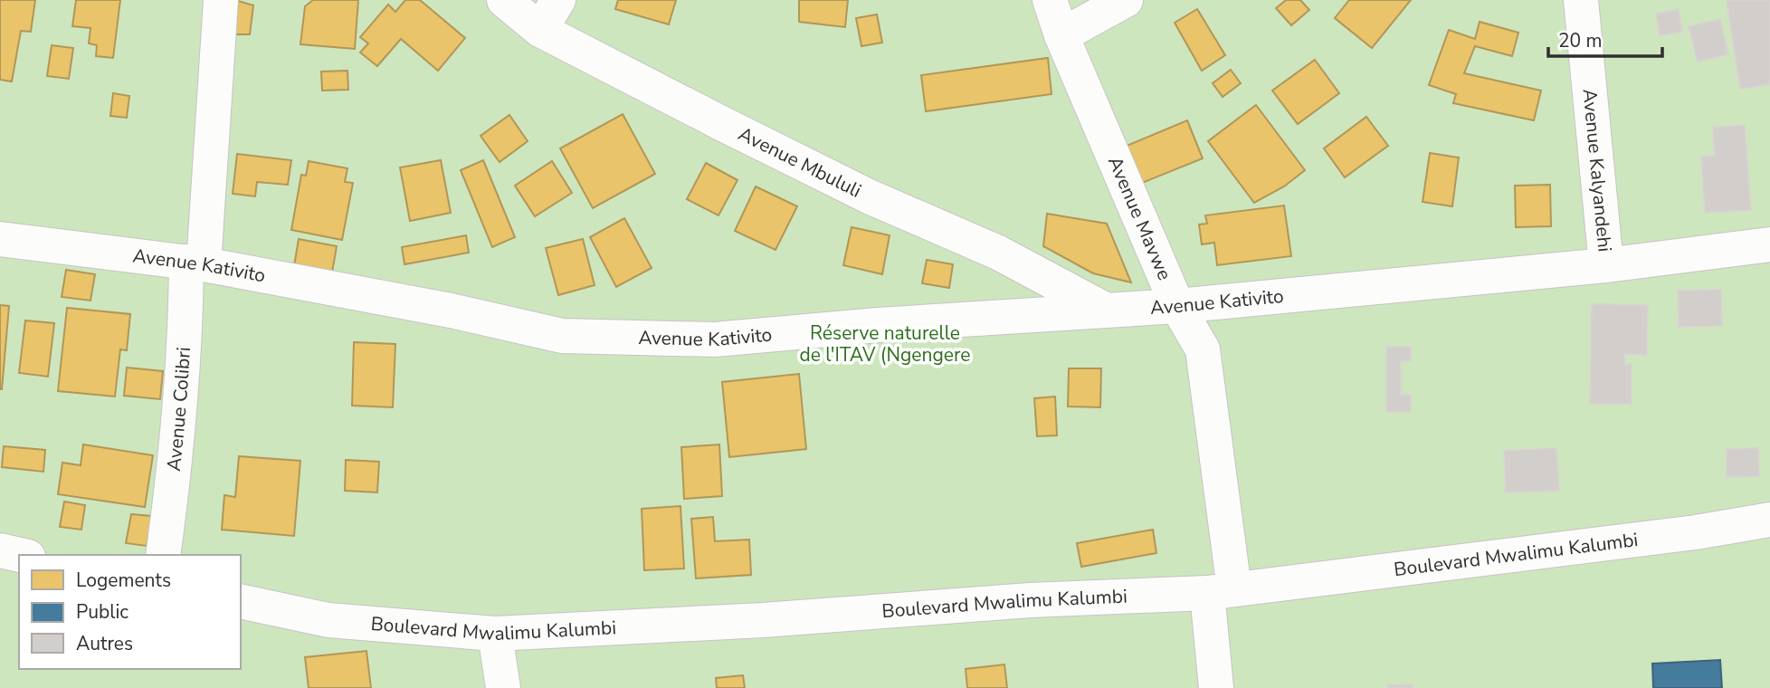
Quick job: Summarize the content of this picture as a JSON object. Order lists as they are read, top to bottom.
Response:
{
  "streets": {
    "street": [
      "Avenue Mbululi",
      "Avenue Kalyandehi",
      "Avenue Mavwe",
      "Avenue Kativito",
      "Avenue Colibri",
      "Boulevard Mwalimu Kalumbi"
    ]
  },
  "crossings": [
    ["Avenue Mbululi", "Avenue Kativito"],
    ["Avenue Kalyandehi", "Avenue Kativito"],
    ["Avenue Mavwe", "Avenue Kativito"],
    ["Avenue Mavwe", "Boulevard Mwalimu Kalumbi"],
    ["Avenue Kativito", "Avenue Colibri"]
  ],
  "parks": ["Réserve naturelle de l'ITAV (Ngengere"],
  "legend": ["Logements", "Public", "Autres"],
  "scale_bar": "20 m"
}
